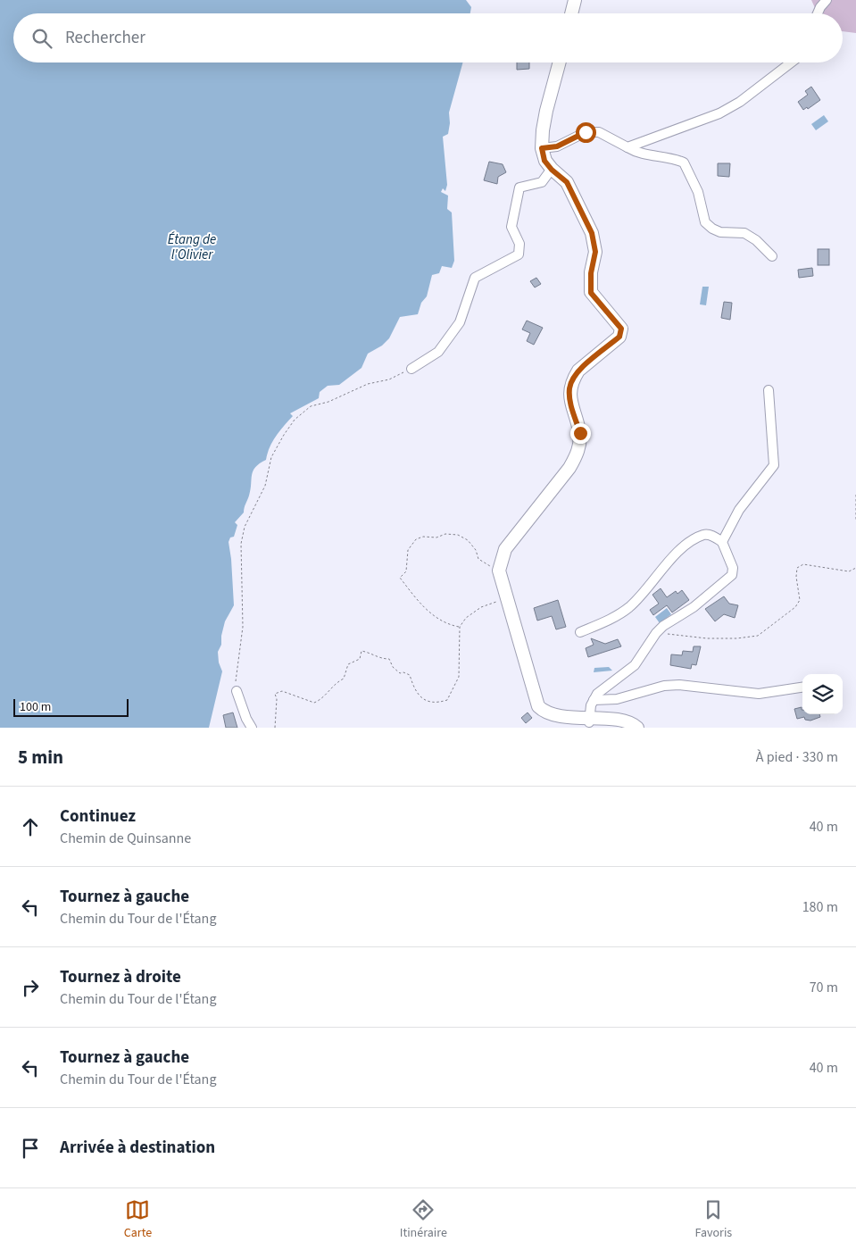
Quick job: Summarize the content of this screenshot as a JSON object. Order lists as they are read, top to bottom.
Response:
{
  "water": ["Étang de l'Olivier"],
  "scale_bar": "100 m",
  "page": {
    "search": "Rechercher",
    "scale": "100 m",
    "heading": ["5 min", "À pied · 330 m"],
    "list": [
      ["Continuez", "Chemin de Quinsanne", "40 m"],
      ["Tournez à gauche", "Chemin du Tour de l'Étang", "180 m"],
      ["Tournez à droite", "Chemin du Tour de l'Étang", "70 m"],
      ["Tournez à gauche", "Chemin du Tour de l'Étang", "40 m"],
      "Arrivée à destination"
    ],
    "nav": ["Carte", "Itinéraire", "Favoris"]
  }
}
